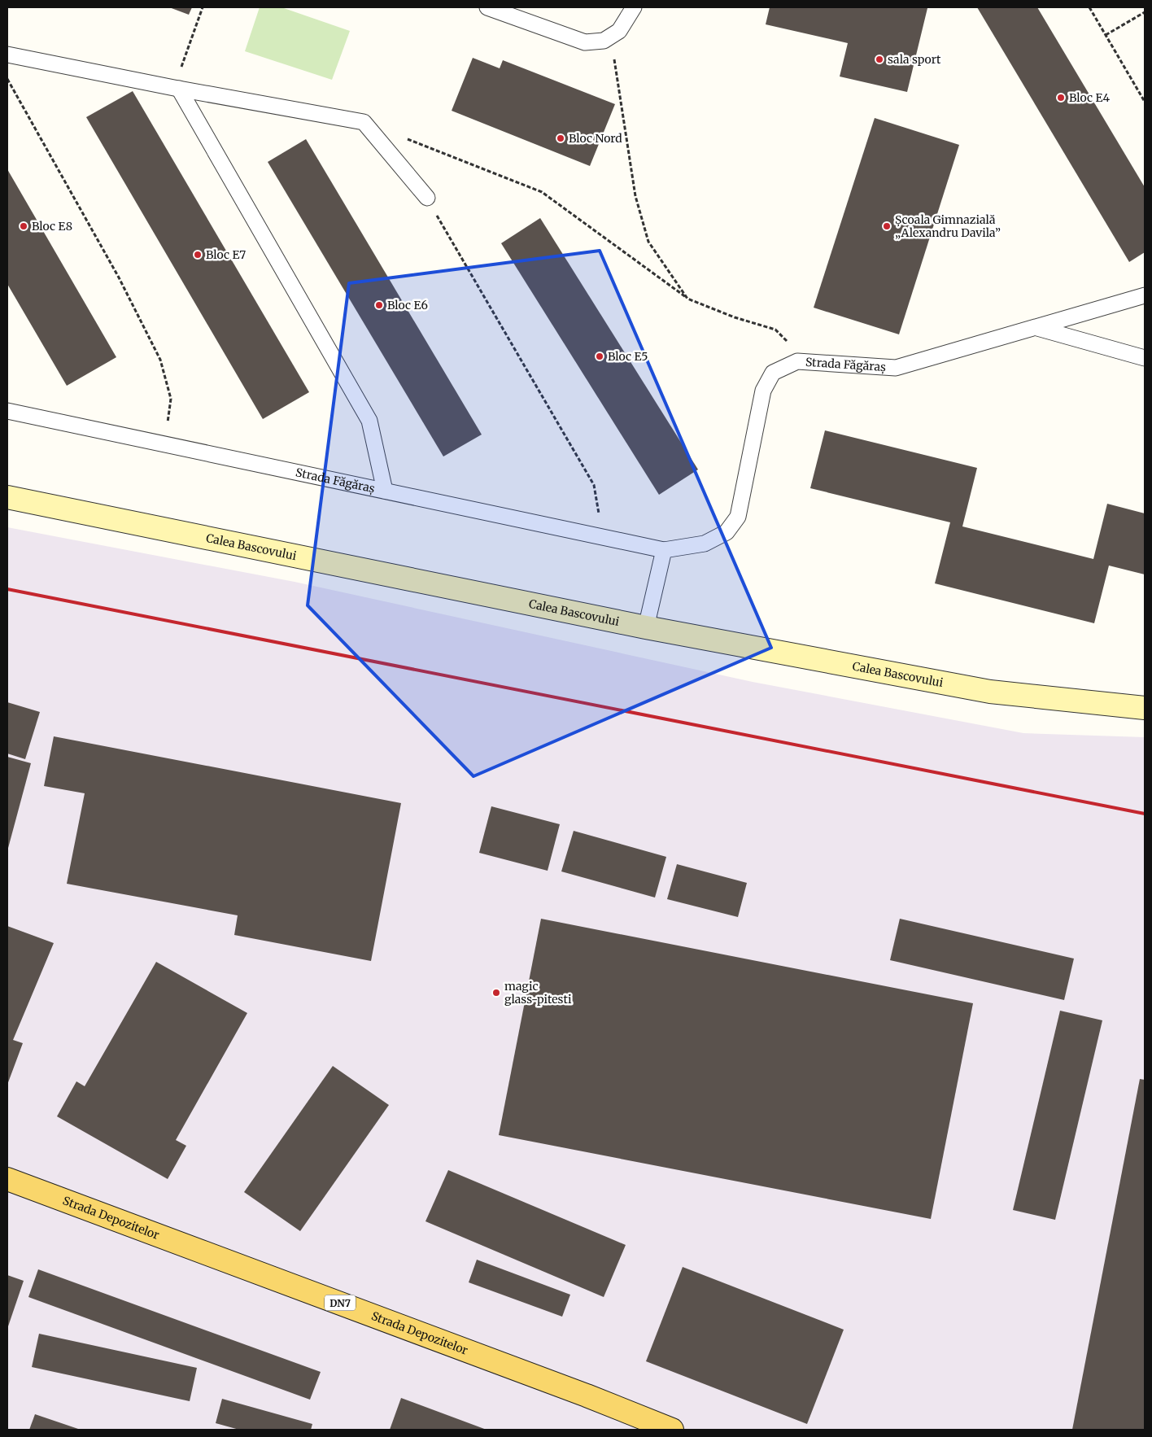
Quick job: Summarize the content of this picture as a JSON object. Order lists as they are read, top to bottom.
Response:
{
  "streets": {
    "main road": ["Strada Depozitelor", "DN7"],
    "street": ["Calea Bascovului"],
    "lane": ["Strada Făgăraș"]
  },
  "places": [
    "sala sport",
    "Bloc E4",
    "Bloc Nord",
    "Bloc E8",
    "Școala Gimnazială „Alexandru Davila”",
    "Bloc E7",
    "Bloc E6",
    "Bloc E5",
    "magic glass-pitesti"
  ]
}
